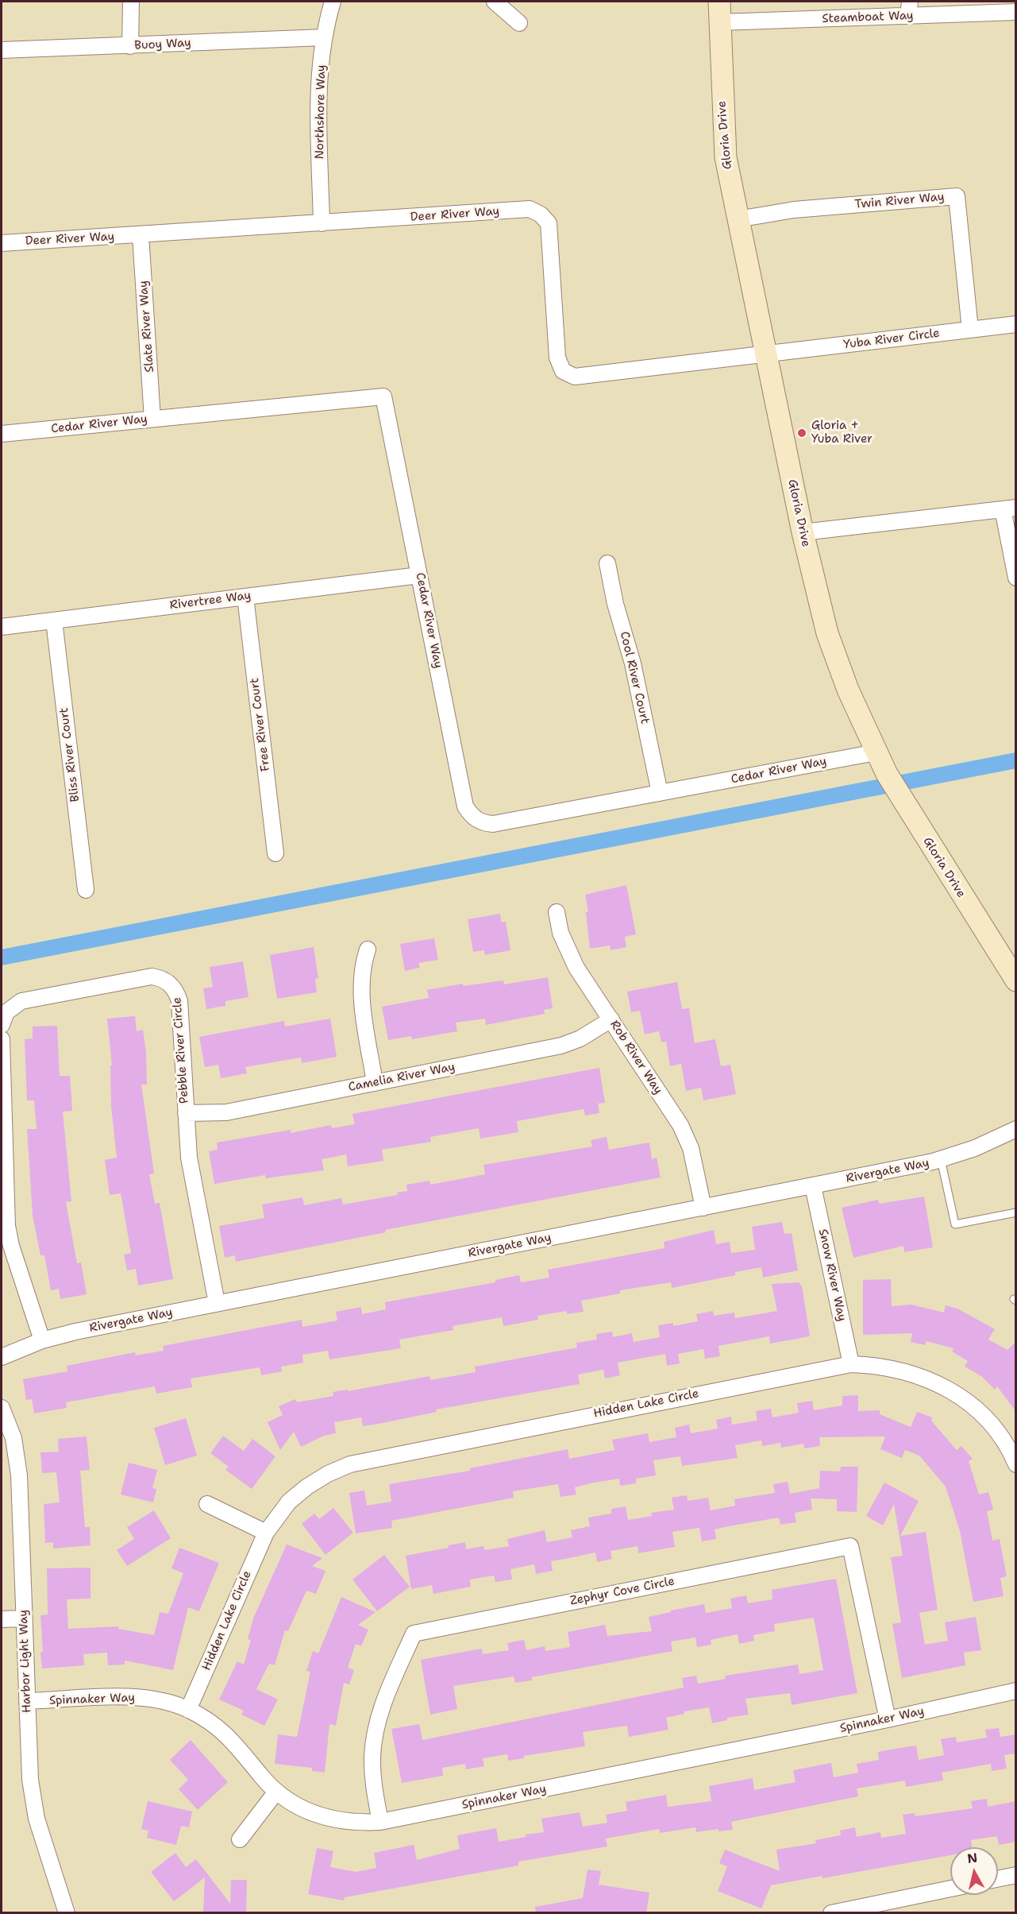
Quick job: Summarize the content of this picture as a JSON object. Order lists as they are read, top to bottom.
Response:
{
  "streets": {
    "street": [
      "Steamboat Way",
      "Buoy Way",
      "Northshore Way",
      "Gloria Drive",
      "Twin River Way",
      "Deer River Way",
      "Slate River Way",
      "Yuba River Circle",
      "Cedar River Way",
      "Rivertree Way",
      "Cool River Court",
      "Free River Court",
      "Bliss River Court",
      "Pebble River Circle",
      "Rob River Way",
      "Camelia River Way",
      "Rivergate Way",
      "Snow River Way",
      "Hidden Lake Circle",
      "Zephyr Cove Circle",
      "Harbor Light Way",
      "Spinnaker Way"
    ]
  },
  "crossings": [
    ["Steamboat Way", "Gloria Drive"],
    ["Buoy Way", "Northshore Way"],
    ["Northshore Way", "Deer River Way"],
    ["Gloria Drive", "Twin River Way"],
    ["Gloria Drive", "Deer River Way"],
    ["Gloria Drive", "Yuba River Circle"],
    ["Gloria Drive", "Cedar River Way"],
    ["Twin River Way", "Yuba River Circle"],
    ["Deer River Way", "Slate River Way"],
    ["Deer River Way", "Yuba River Circle"],
    ["Slate River Way", "Cedar River Way"],
    ["Cedar River Way", "Rivertree Way"],
    ["Cedar River Way", "Cool River Court"],
    ["Rivertree Way", "Free River Court"],
    ["Rivertree Way", "Bliss River Court"],
    ["Pebble River Circle", "Camelia River Way"],
    ["Pebble River Circle", "Rivergate Way"],
    ["Rob River Way", "Camelia River Way"],
    ["Rob River Way", "Rivergate Way"],
    ["Rivergate Way", "Snow River Way"],
    ["Snow River Way", "Hidden Lake Circle"],
    ["Hidden Lake Circle", "Spinnaker Way"],
    ["Zephyr Cove Circle", "Spinnaker Way"],
    ["Harbor Light Way", "Spinnaker Way"]
  ],
  "places": ["Gloria + Yuba River"],
  "north": "top"
}
